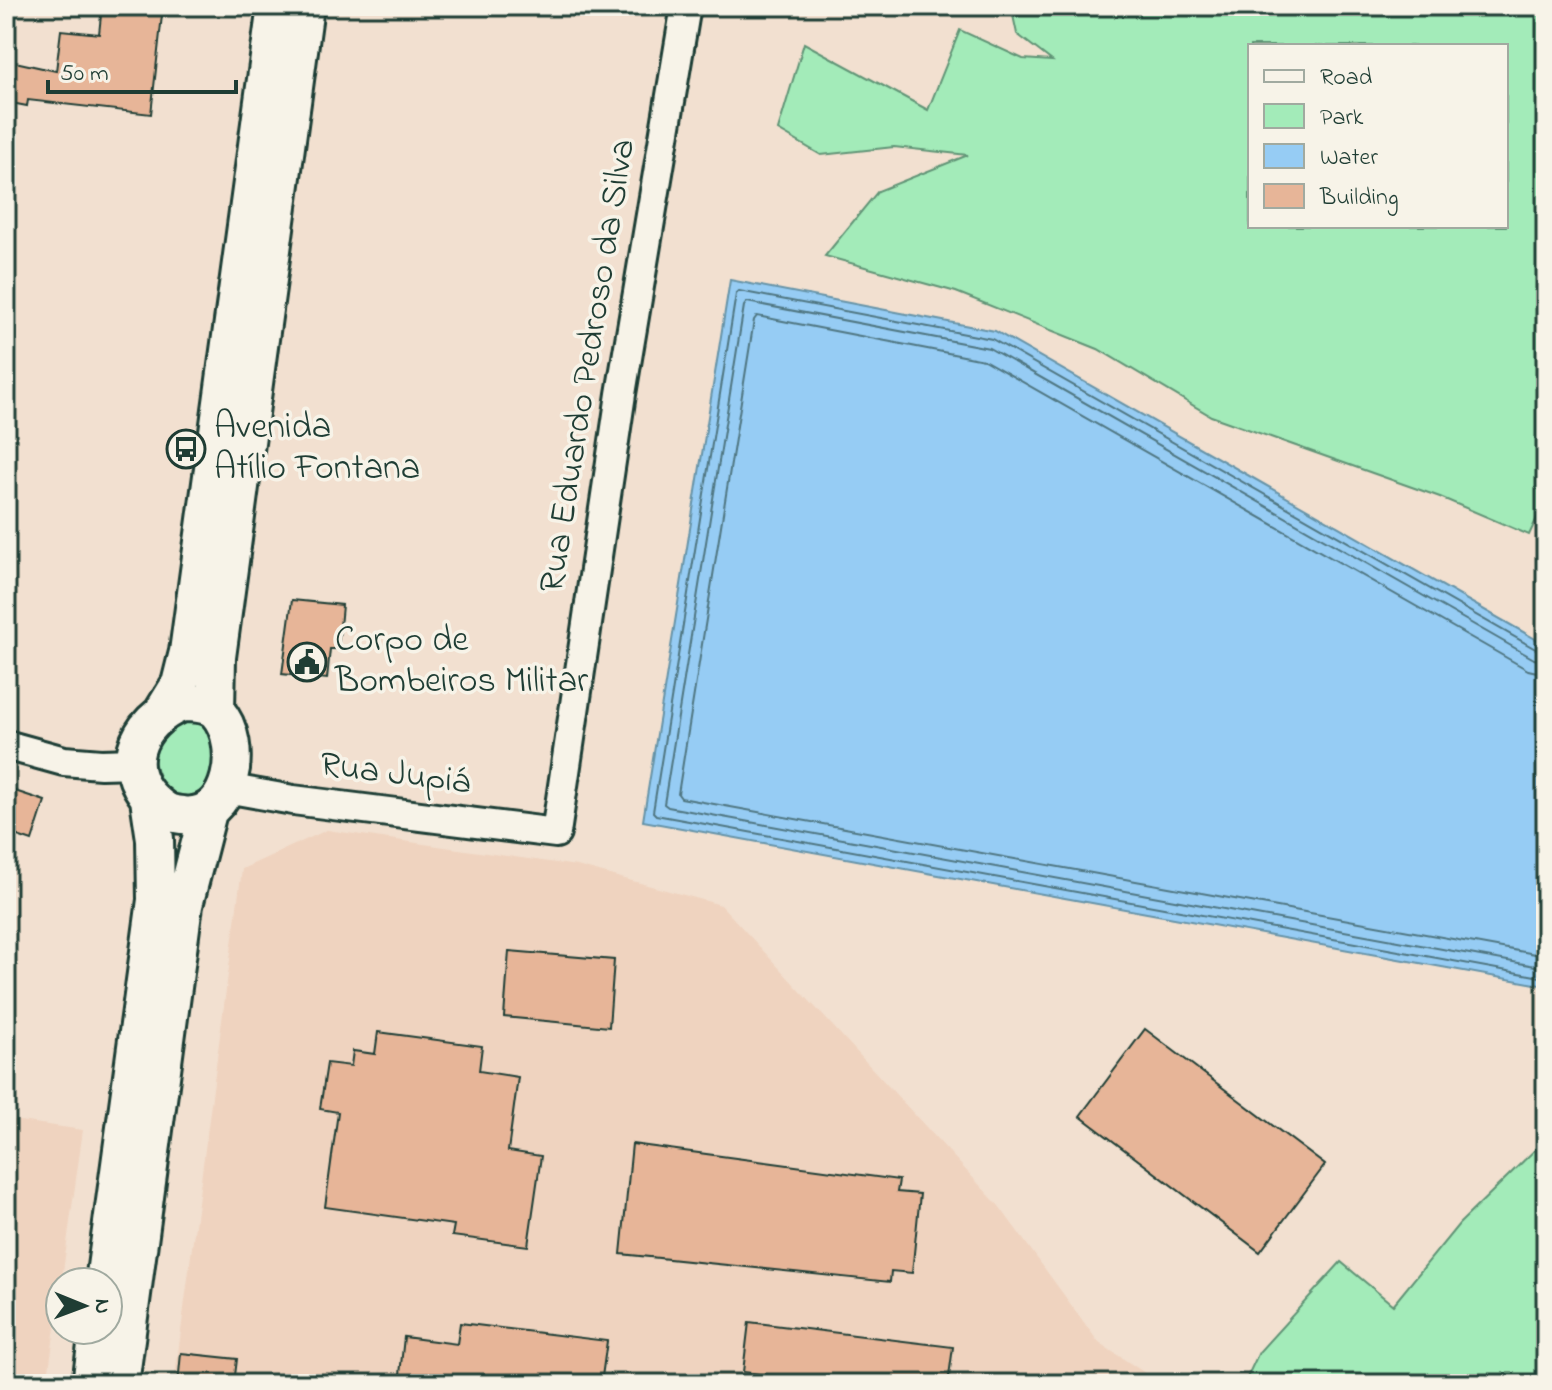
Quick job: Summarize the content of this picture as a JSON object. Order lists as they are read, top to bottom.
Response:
{
  "streets": {
    "street": ["Rua Eduardo Pedroso da Silva", "Rua Jupiá"]
  },
  "crossings": [
    ["Rua Eduardo Pedroso da Silva", "Rua Jupiá"]
  ],
  "places": {
    "bus stop": ["Avenida Atílio Fontana"],
    "public building": ["Corpo de Bombeiros Militar"]
  },
  "legend": [
    "Road",
    "Park",
    "Water",
    "Building"
  ],
  "scale_bar": "50 m",
  "north": "right"
}
